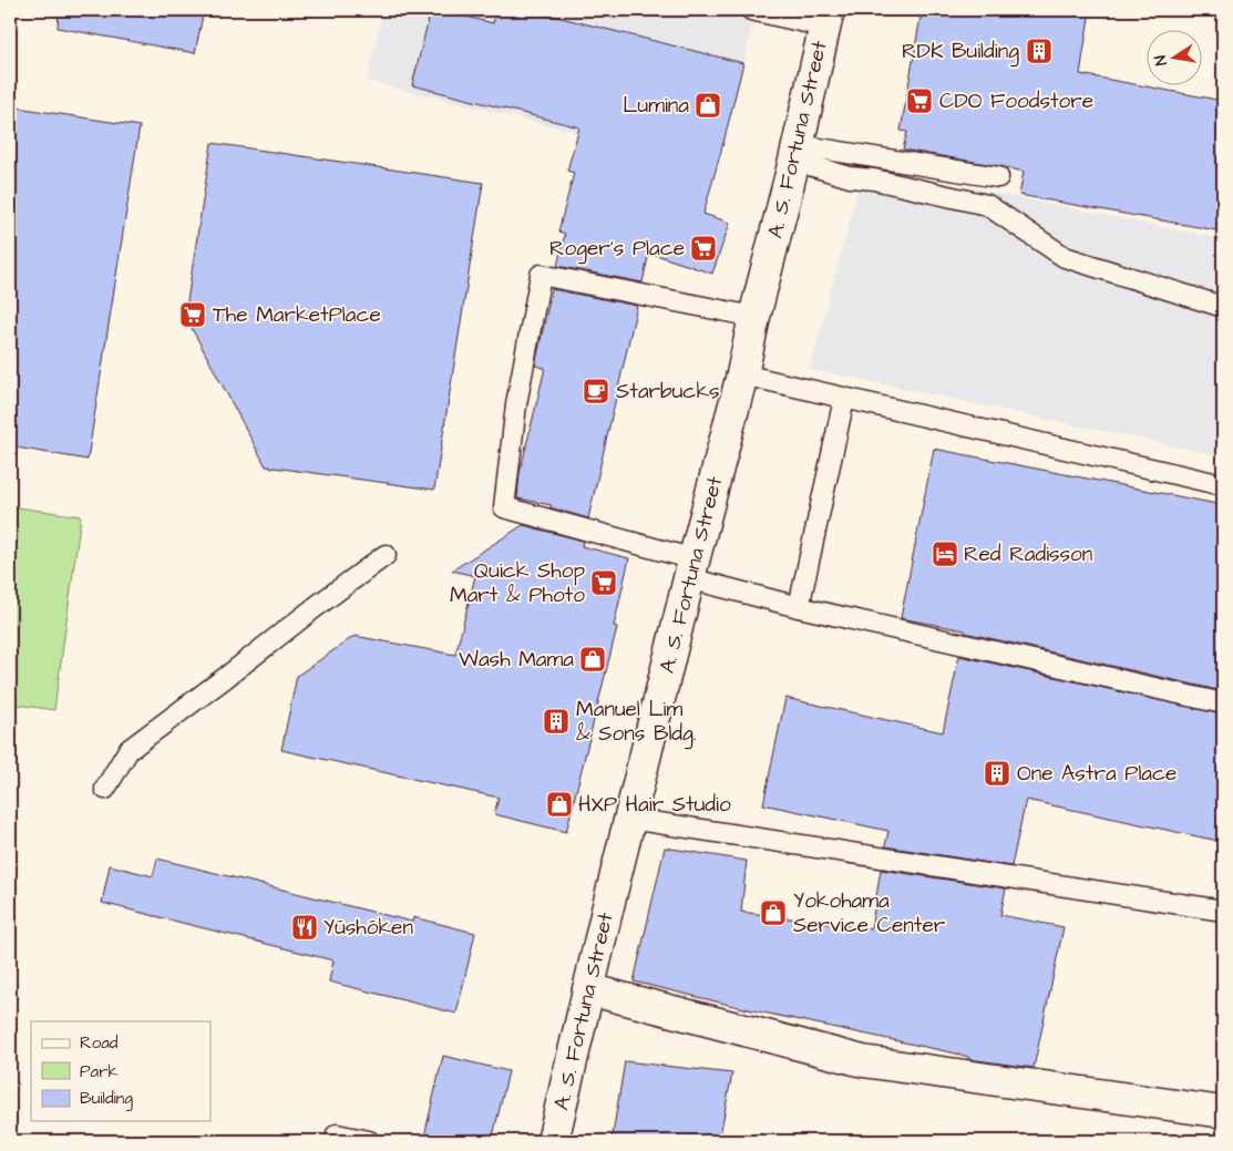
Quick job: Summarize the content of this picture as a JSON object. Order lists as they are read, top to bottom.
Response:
{
  "streets": {
    "main road": ["A. S. Fortuna Street"]
  },
  "places": {
    "building": ["RDK Building", "Manuel Lim & Sons Bldg.", "One Astra Place"],
    "supermarket": [
      "CDO Foodstore",
      "Roger's Place",
      "The MarketPlace",
      "Quick Shop Mart & Photo"
    ],
    "shop": [
      "Lumina",
      "Wash Mama",
      "HXP Hair Studio",
      "Yokohama Service Center"
    ],
    "cafe": ["Starbucks"],
    "hotel": ["Red Radisson"],
    "restaurant": ["Yūshōken"]
  },
  "legend": ["Road", "Park", "Building"],
  "north": "left"
}
